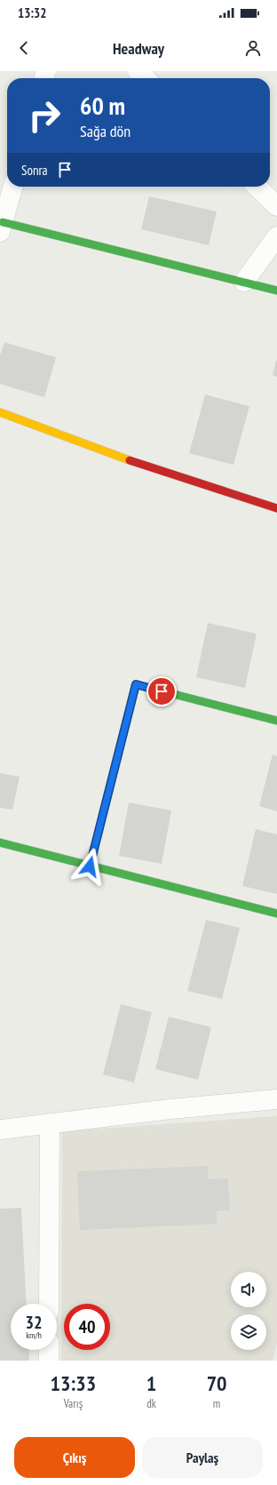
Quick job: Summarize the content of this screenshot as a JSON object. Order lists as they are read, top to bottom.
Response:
{
  "page": {
    "status": "13:32",
    "header": "Headway",
    "turn": ["60 m", "Sağa dön"],
    "then": "Sonra",
    "speed": "32 km/h",
    "limit": "40",
    "eta": [
      "13:33",
      "Varış",
      "1",
      "dk",
      "70",
      "m"
    ],
    "buttons": ["Çıkış", "Paylaş"]
  }
}
